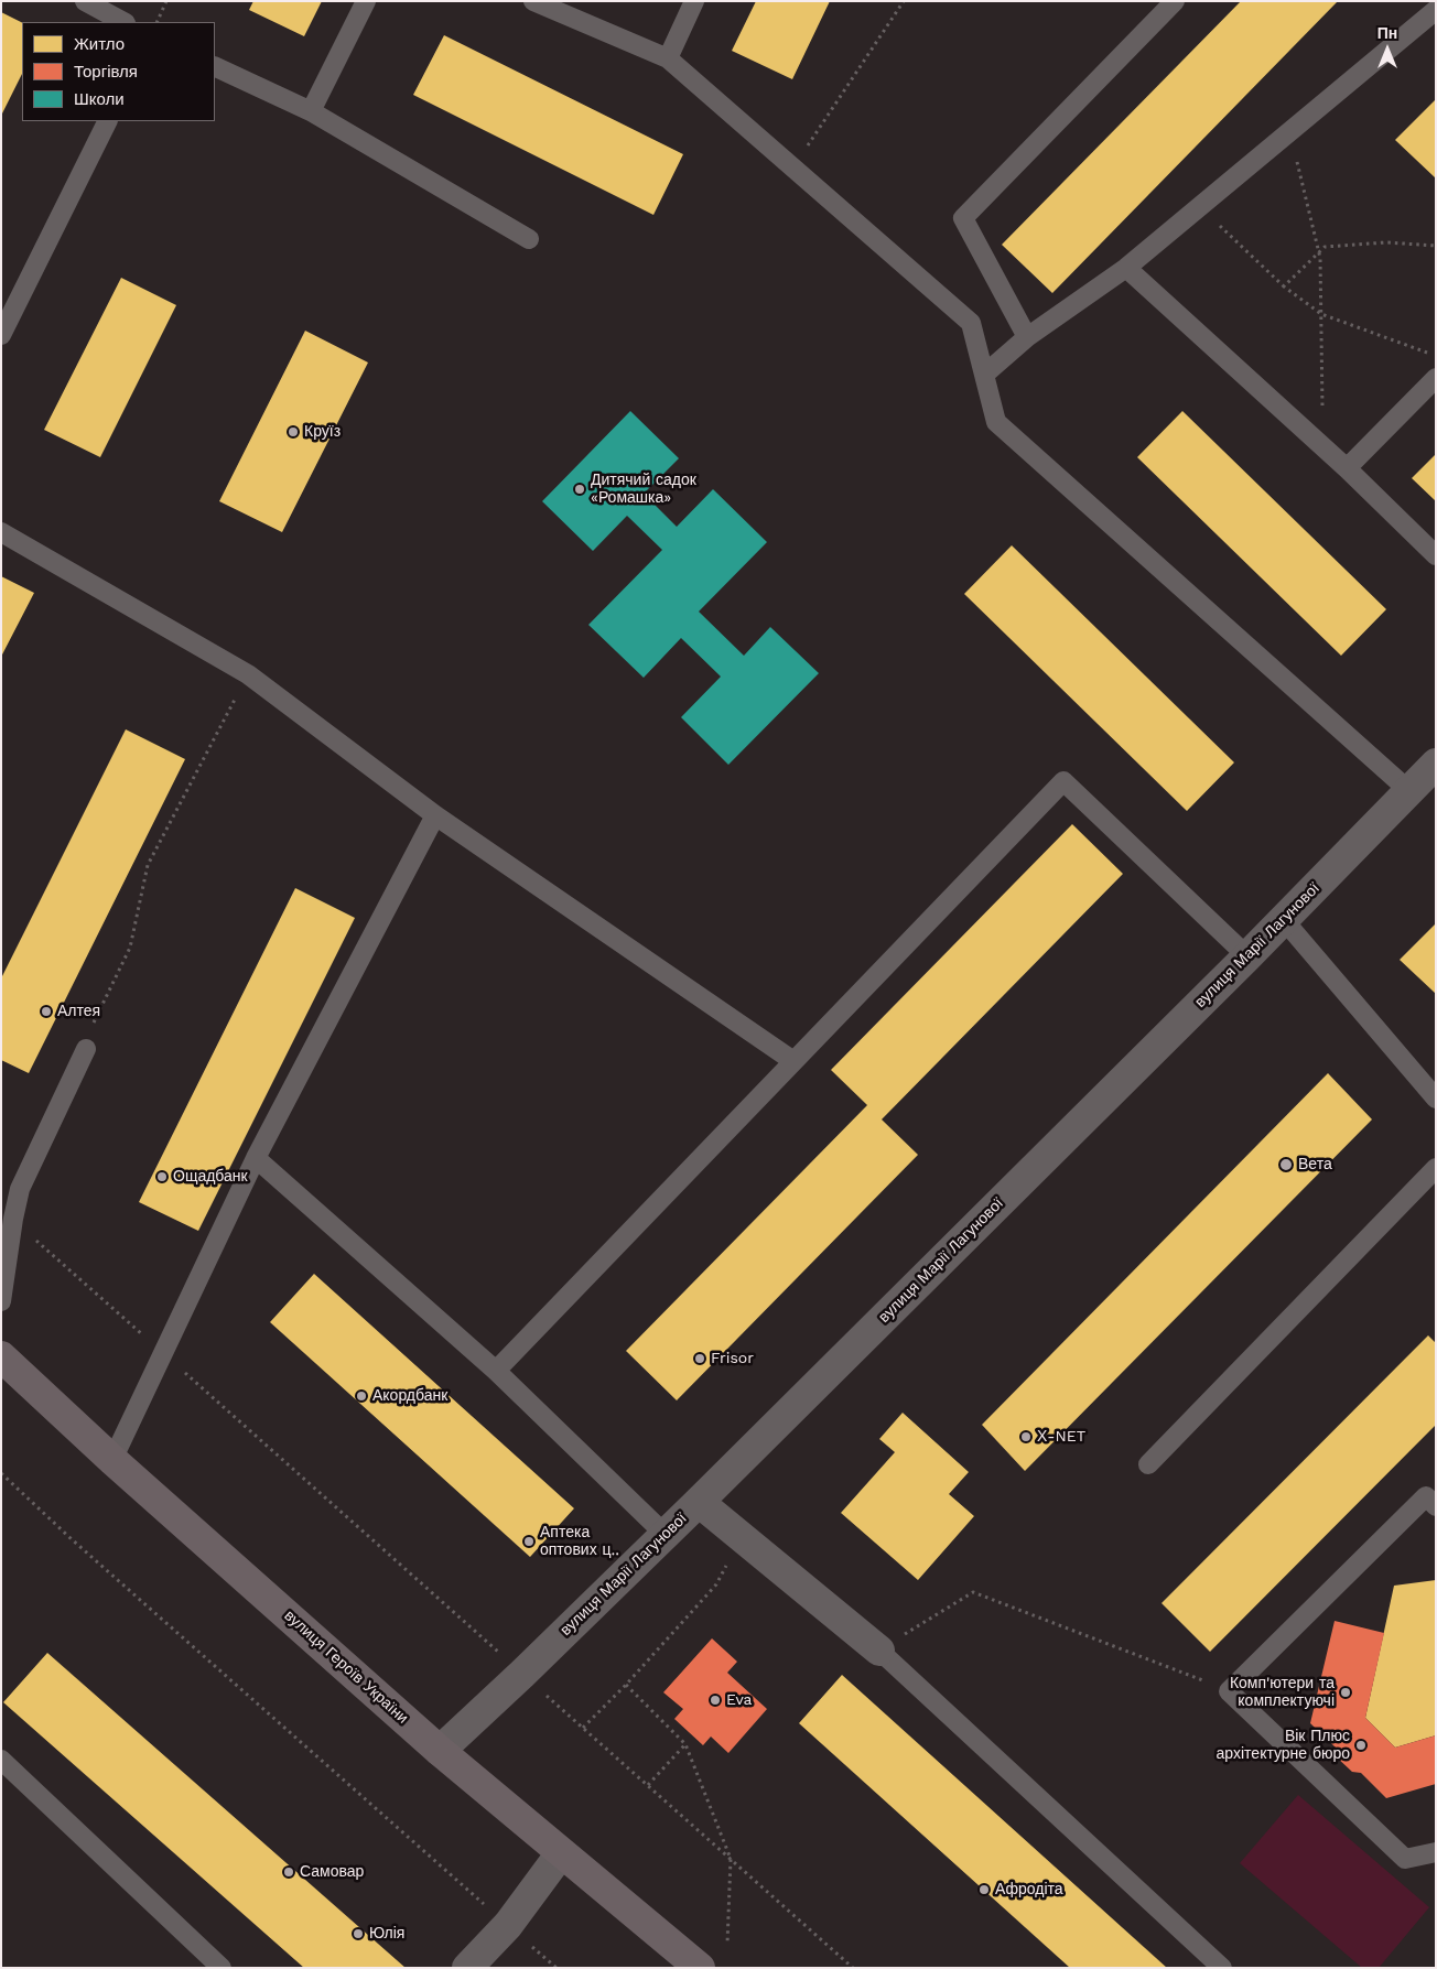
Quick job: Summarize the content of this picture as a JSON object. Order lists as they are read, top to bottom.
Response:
{
  "streets": {
    "main road": ["вулиця Героїв України"],
    "street": ["вулиця Марії Лагунової"]
  },
  "crossings": [
    ["вулиця Марії Лагунової", "вулиця Героїв України"]
  ],
  "places": [
    "Круїз",
    "Дитячий садок «Ромашка»",
    "Алтея",
    "Вета",
    "Ощадбанк",
    "Frisor",
    "Акордбанк",
    "Х-NET",
    "Аптека оптових ц‥",
    "Комп'ютери та комплектуючі",
    "Eva",
    "Вік Плюс архітектурне бюро",
    "Самовар",
    "Афродіта",
    "Юлія"
  ],
  "legend": ["Житло", "Торгівля", "Школи"],
  "north": "top"
}
